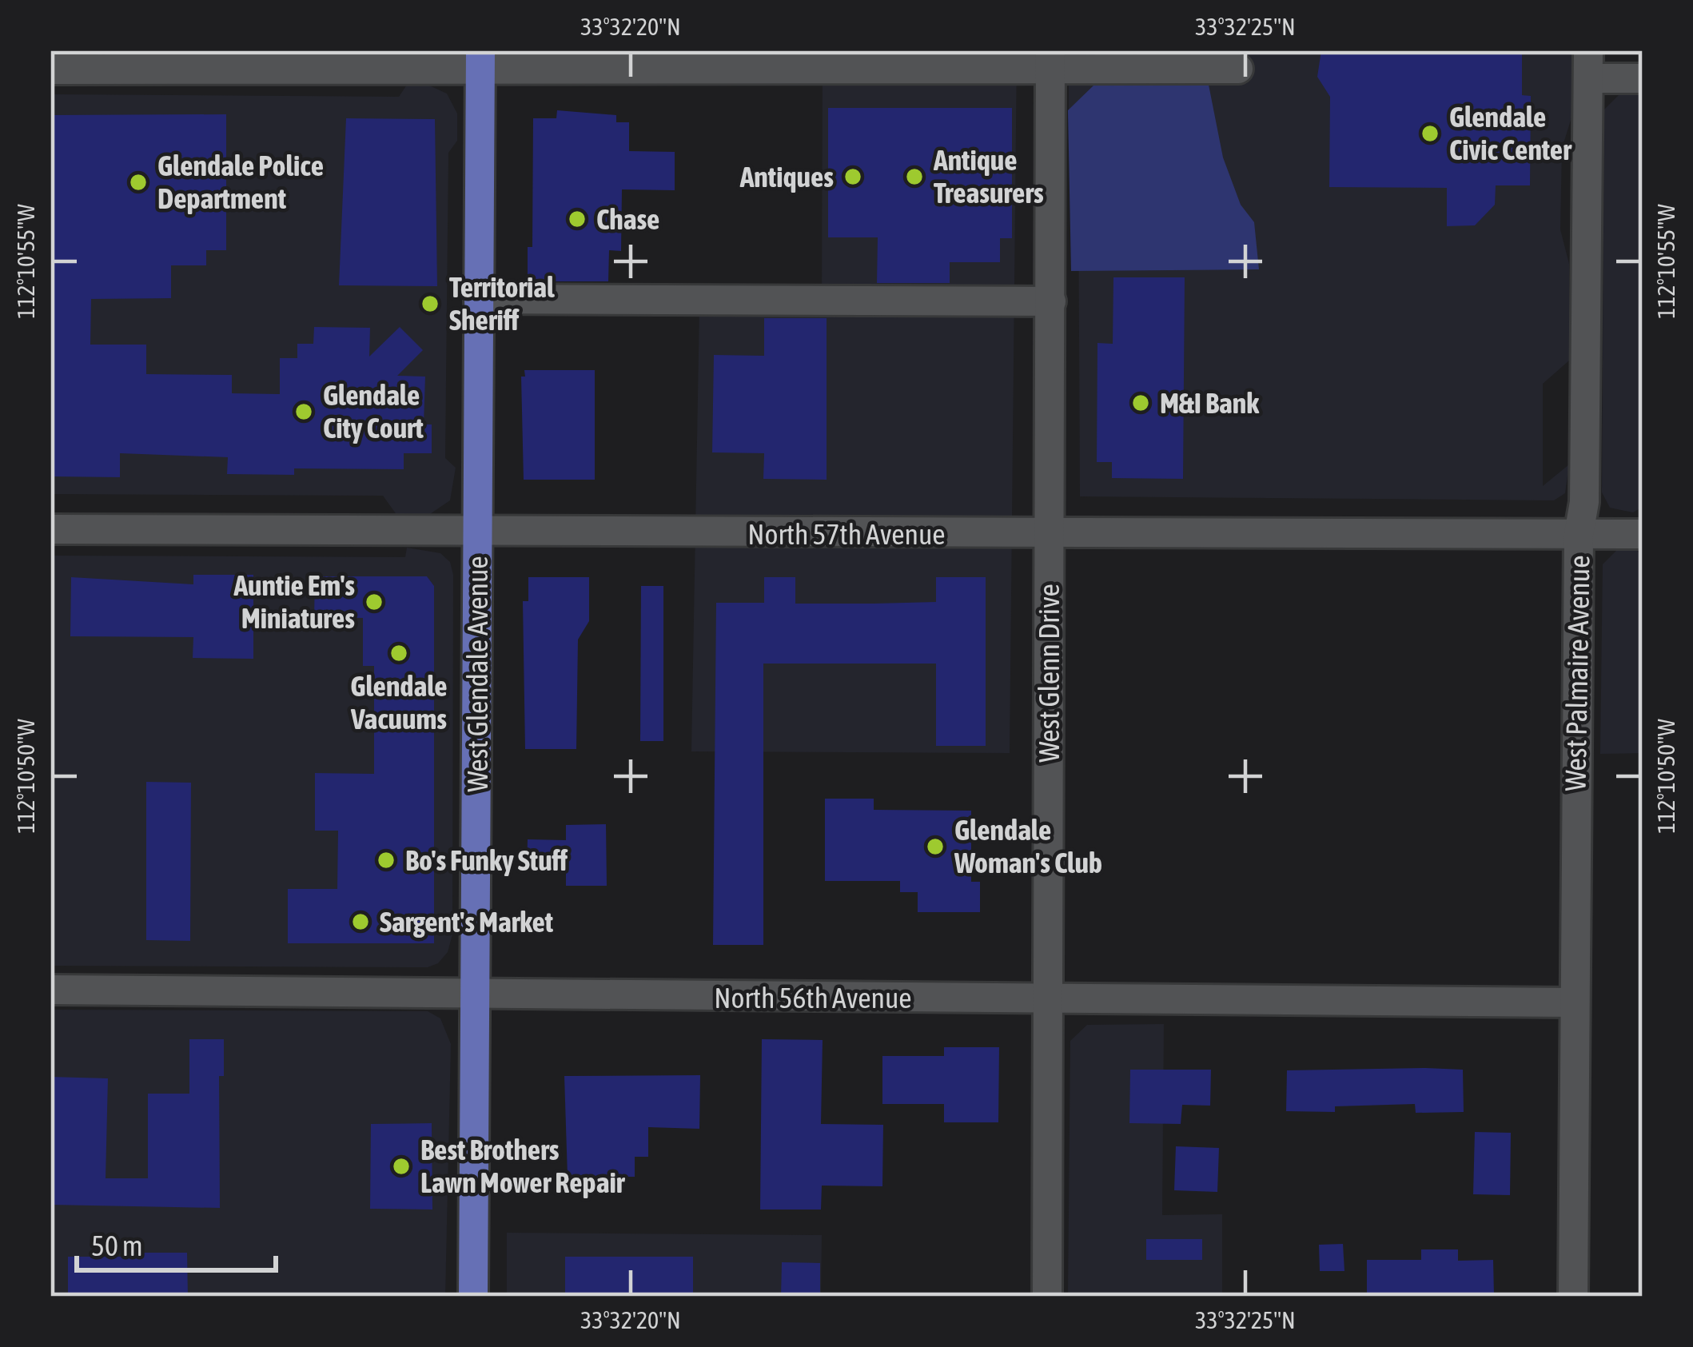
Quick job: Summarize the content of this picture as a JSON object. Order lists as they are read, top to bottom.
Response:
{
  "streets": {
    "main road": ["West Glendale Avenue"],
    "street": [
      "North 57th Avenue",
      "West Glenn Drive",
      "West Palmaire Avenue",
      "North 56th Avenue"
    ]
  },
  "crossings": [
    ["North 57th Avenue", "West Glenn Drive"],
    ["North 57th Avenue", "West Palmaire Avenue"],
    ["North 57th Avenue", "West Glendale Avenue"],
    ["West Glenn Drive", "North 56th Avenue"],
    ["West Palmaire Avenue", "North 56th Avenue"],
    ["West Glendale Avenue", "North 56th Avenue"]
  ],
  "places": [
    "Glendale Civic Center",
    "Antiques",
    "Antique Treasurers",
    "Glendale Police Department",
    "Chase",
    "Territorial Sheriff",
    "M&I Bank",
    "Glendale City Court",
    "Auntie Em's Miniatures",
    "Glendale Vacuums",
    "Glendale Woman's Club",
    "Bo's Funky Stuff",
    "Sargent's Market",
    "Best Brothers Lawn Mower Repair"
  ],
  "scale_bar": "50 m",
  "coordinates": [
    "33°32'20\"N",
    "33°32'25\"N",
    "112°10'55\"W",
    "112°10'50\"W"
  ]
}
